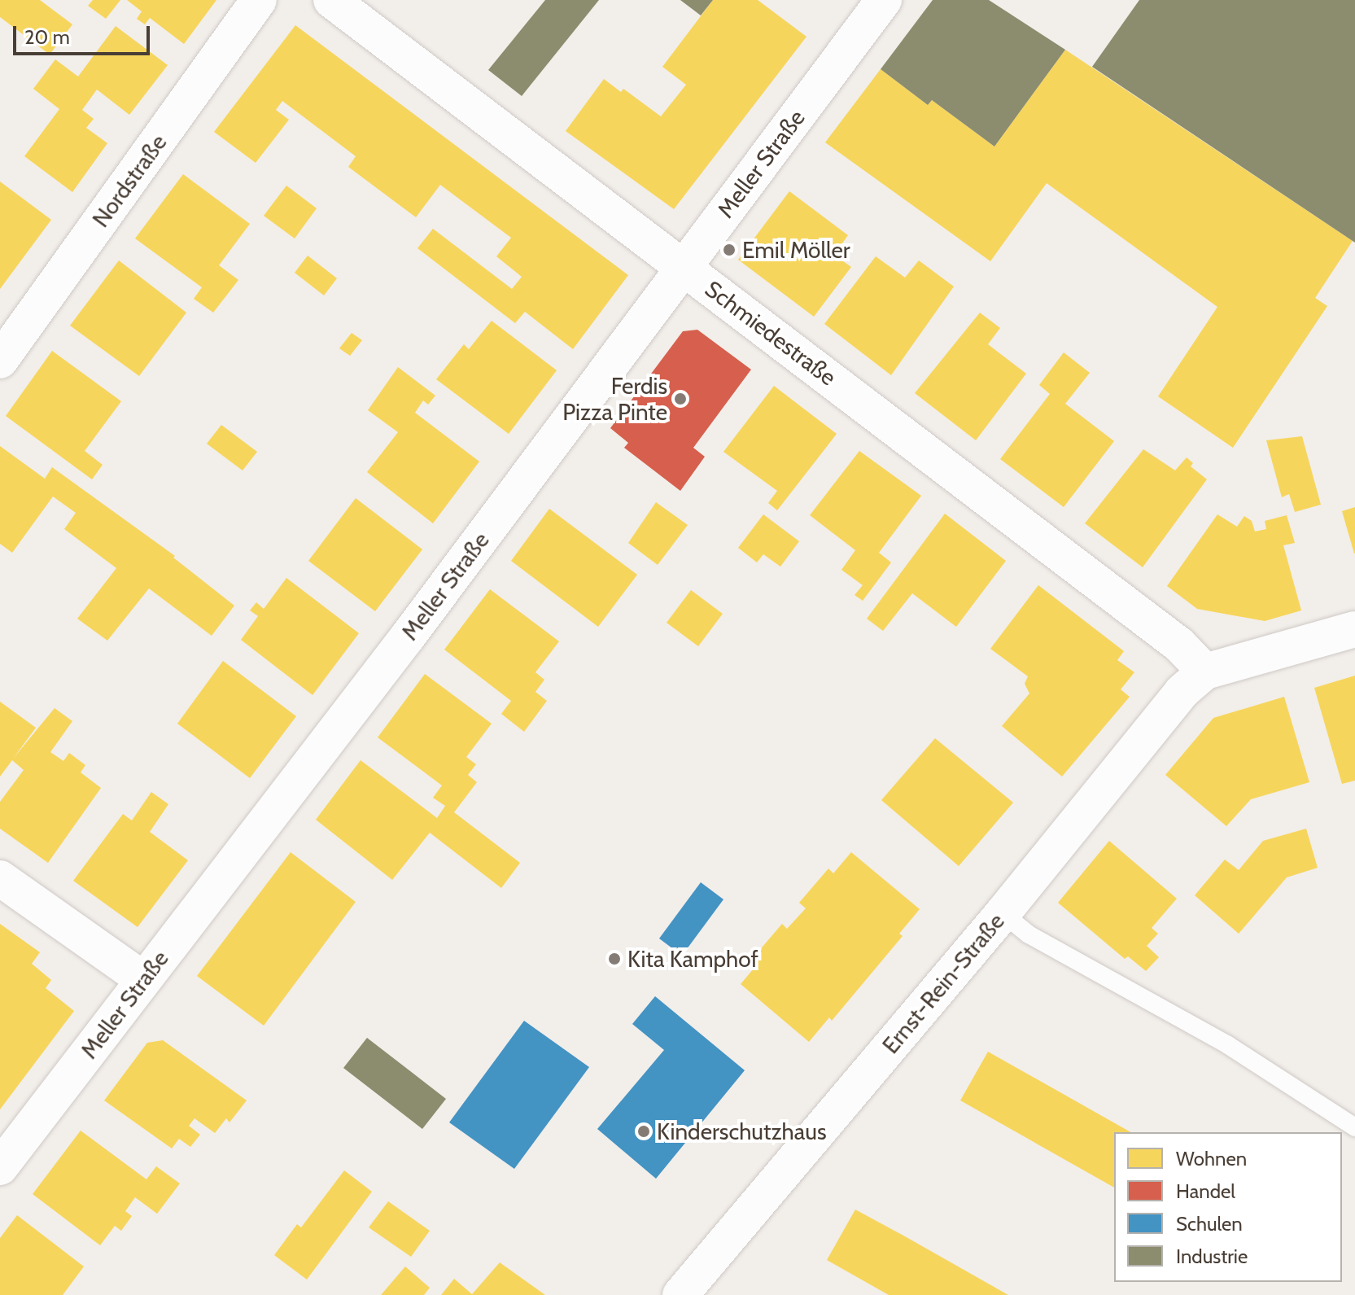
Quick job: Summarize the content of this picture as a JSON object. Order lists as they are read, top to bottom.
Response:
{
  "streets": {
    "street": [
      "Meller Straße",
      "Nordstraße",
      "Schmiedestraße",
      "Ernst-Rein-Straße"
    ]
  },
  "crossings": [
    ["Meller Straße", "Schmiedestraße"],
    ["Schmiedestraße", "Ernst-Rein-Straße"]
  ],
  "places": [
    "Emil Möller",
    "Ferdis Pizza Pinte",
    "Kita Kamphof",
    "Kinderschutzhaus"
  ],
  "legend": [
    "Wohnen",
    "Handel",
    "Schulen",
    "Industrie"
  ],
  "scale_bar": "20 m"
}
